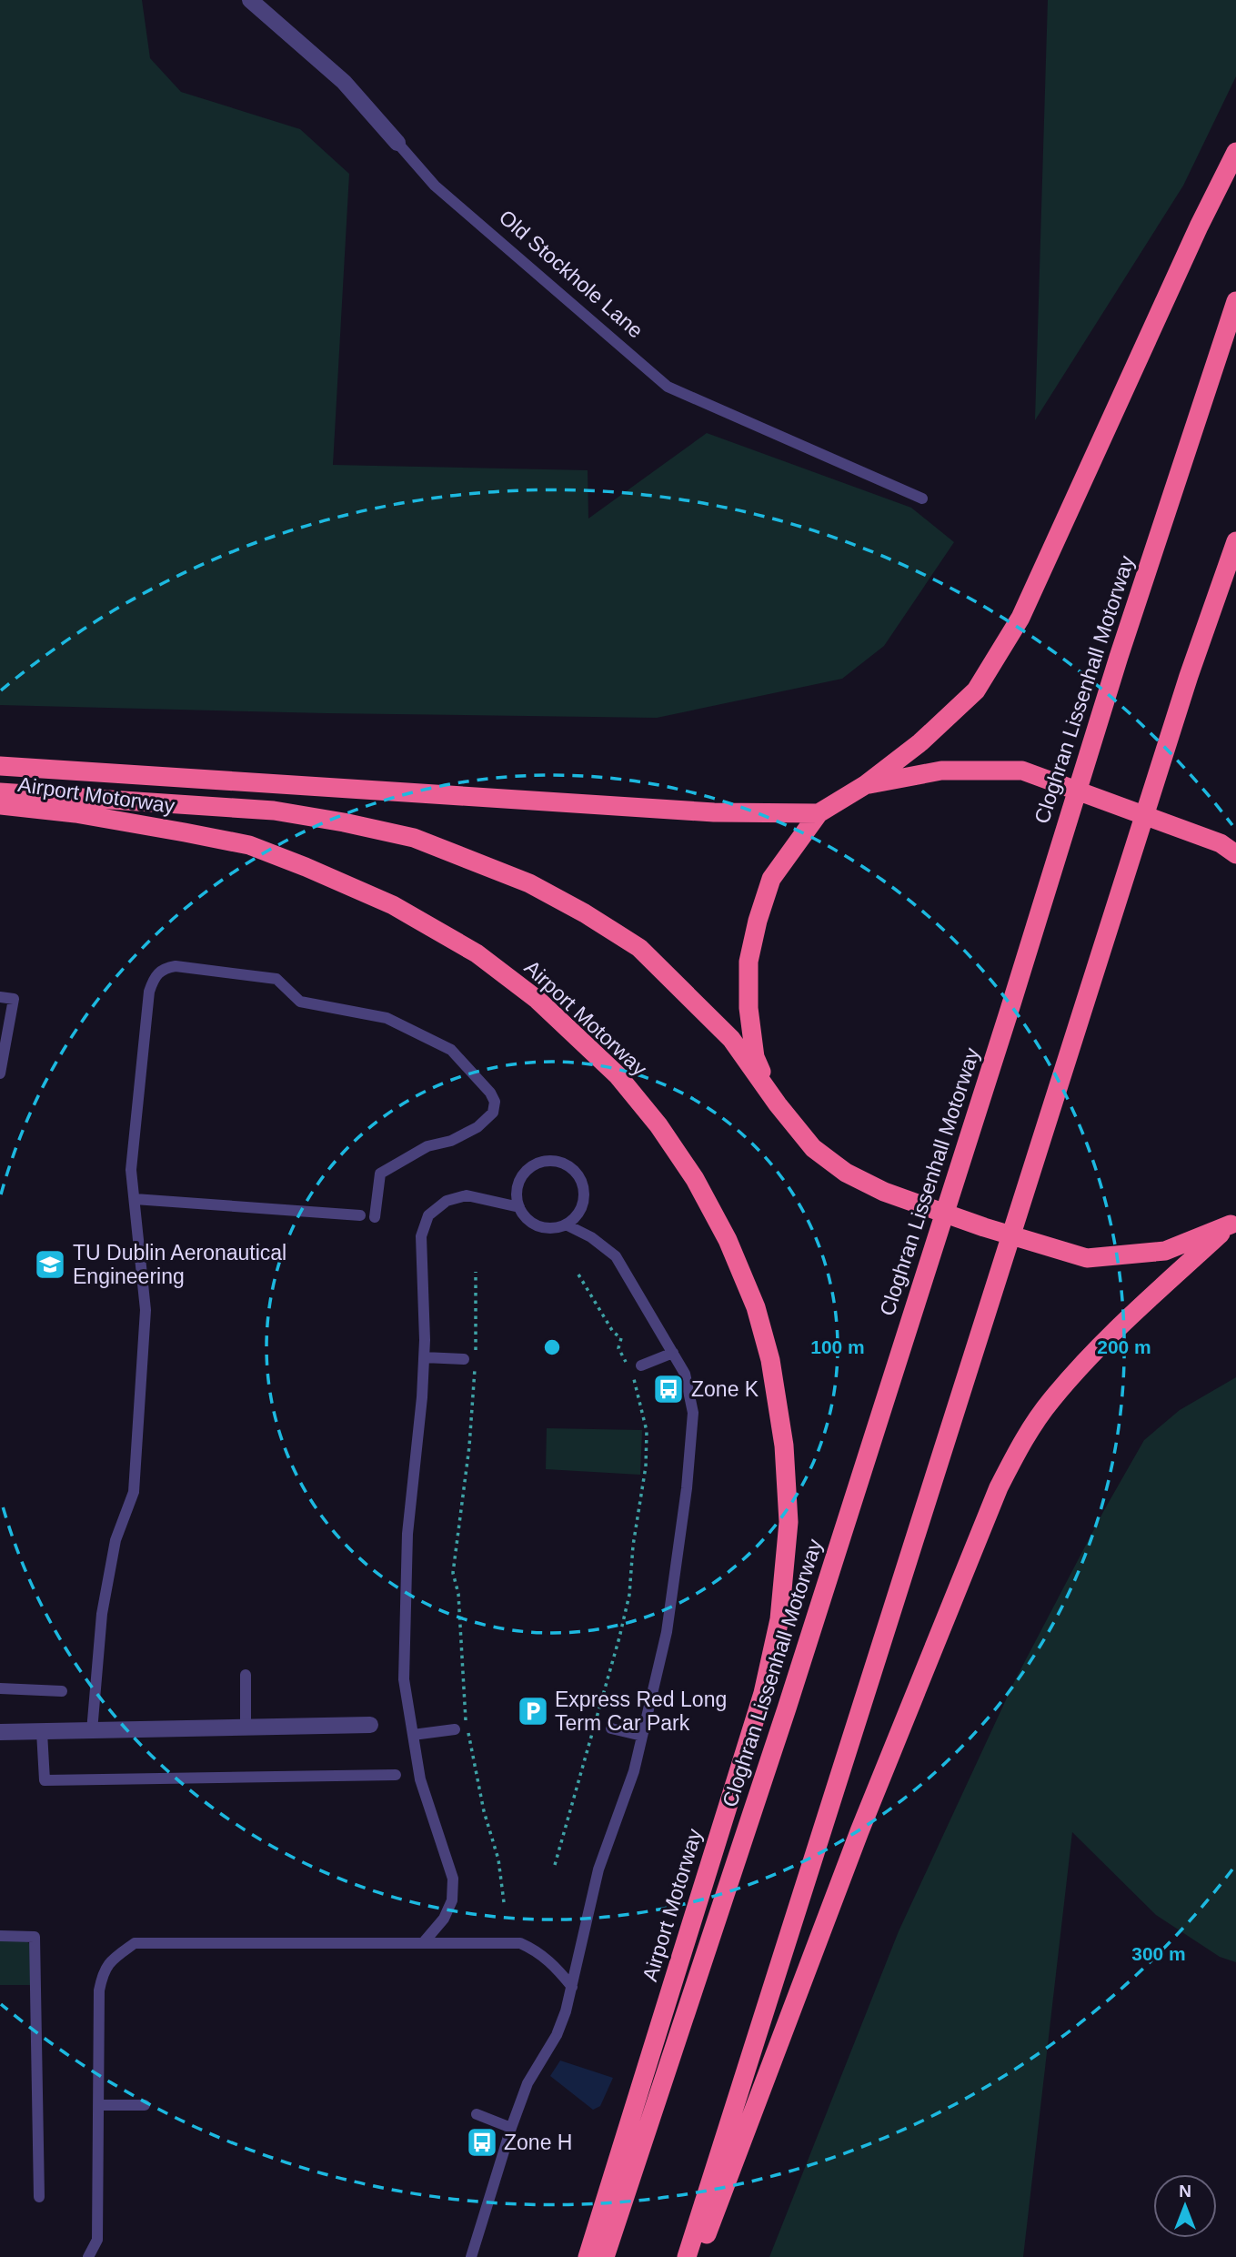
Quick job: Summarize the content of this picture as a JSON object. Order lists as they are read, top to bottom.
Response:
{
  "streets": {
    "highway": ["Cloghran Lissenhall Motorway", "Airport Motorway"],
    "street": ["Old Stockhole Lane"]
  },
  "places": {
    "school or university": ["TU Dublin Aeronautical Engineering"],
    "bus stop": ["Zone K", "Zone H"],
    "parking": ["Express Red Long Term Car Park"]
  },
  "north": "top",
  "rings": ["100 m", "200 m", "300 m"]
}
